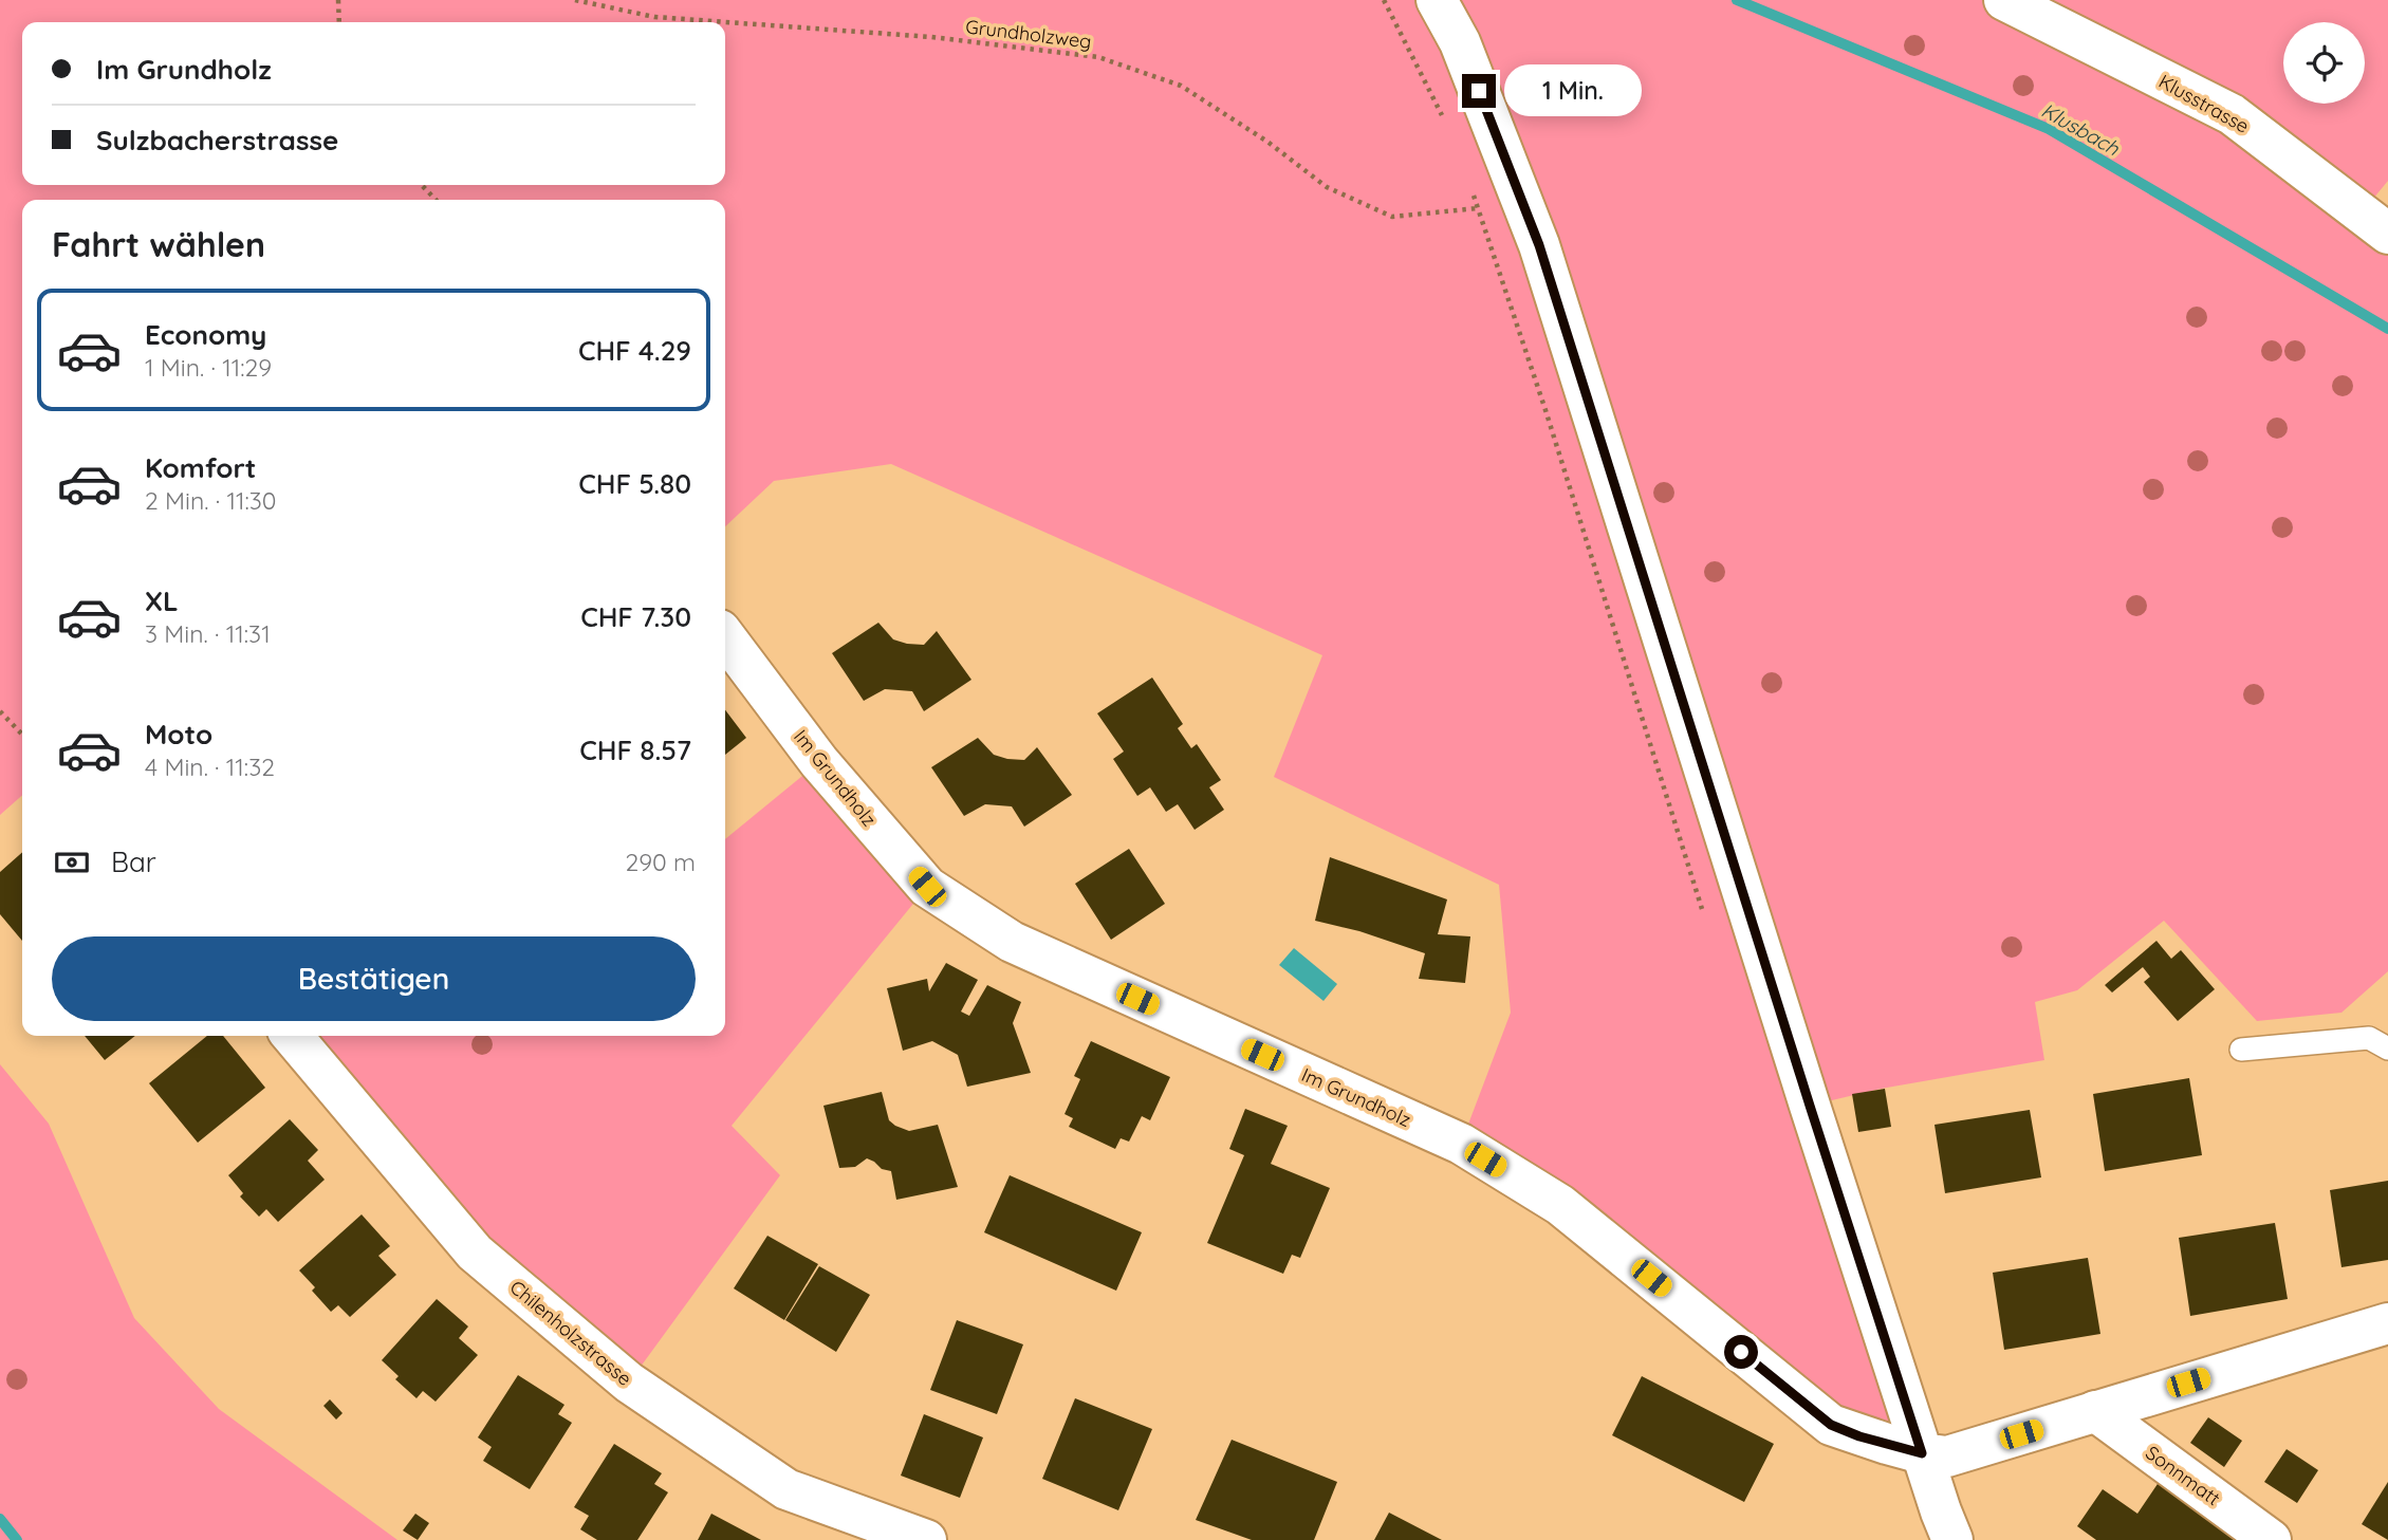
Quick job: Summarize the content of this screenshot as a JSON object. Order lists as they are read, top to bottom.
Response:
{
  "streets": {
    "street": [
      "Klusstrasse",
      "Im Grundholz",
      "Chilenholzstrasse",
      "Sonnmatt"
    ],
    "path": ["Grundholzweg"]
  },
  "crossings": [
    ["Im Grundholz", "Sonnmatt"]
  ],
  "water": ["Klusbach"],
  "page": {
    "banner": ["Im Grundholz", "Sulzbacherstrasse"],
    "bubble": "1 Min.",
    "heading": "Fahrt wählen",
    "list": [
      {
        "name": "Economy",
        "note": "1 Min. · 11:29",
        "value": "CHF 4.29"
      },
      {
        "name": "Komfort",
        "note": "2 Min. · 11:30",
        "value": "CHF 5.80"
      },
      {
        "name": "XL",
        "note": "3 Min. · 11:31",
        "value": "CHF 7.30"
      },
      {
        "name": "Moto",
        "note": "4 Min. · 11:32",
        "value": "CHF 8.57"
      }
    ],
    "pay": ["Bar", "290 m"],
    "buttons": "Bestätigen"
  }
}
